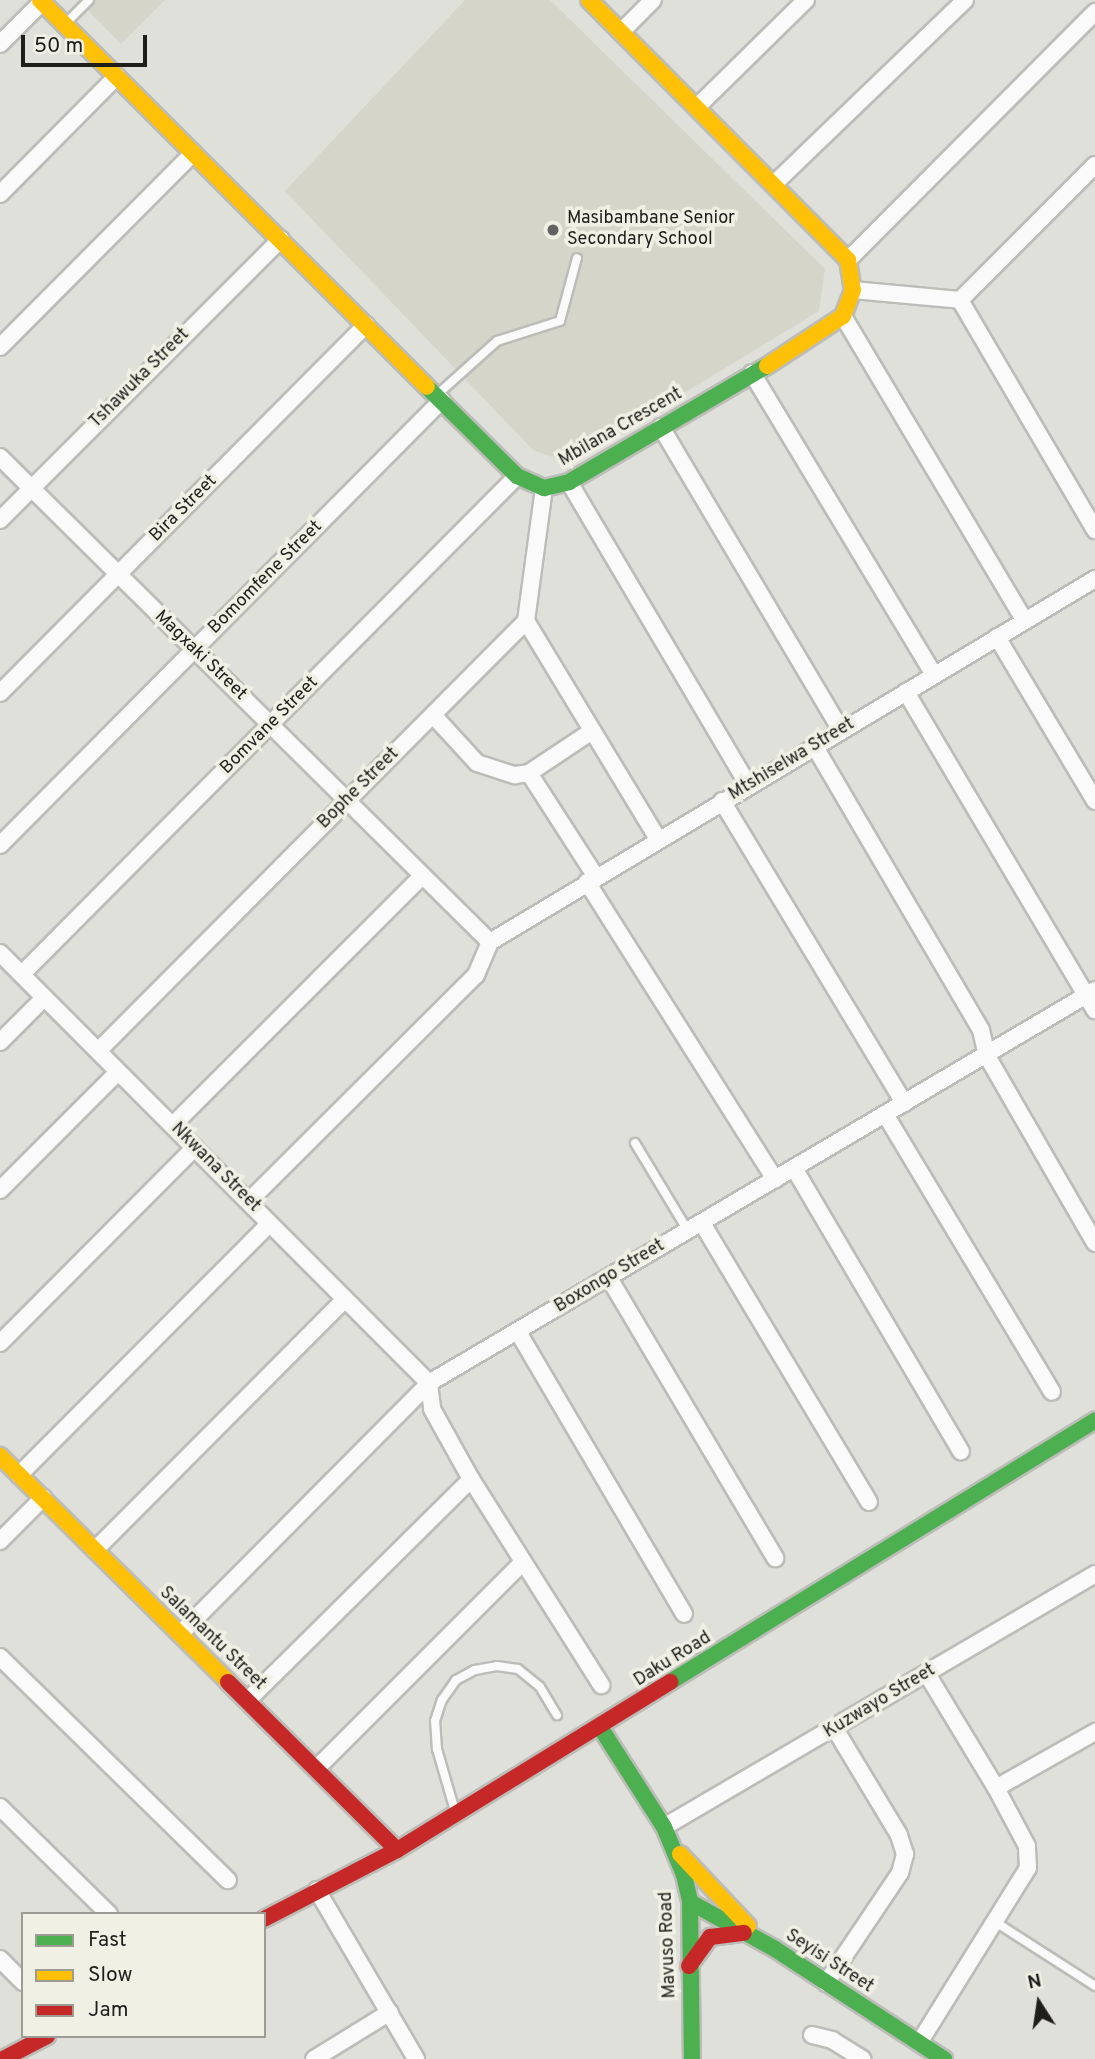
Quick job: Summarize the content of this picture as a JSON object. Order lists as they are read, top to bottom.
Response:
{
  "streets": {
    "street": [
      "Tshawuka Street",
      "Mbilana Crescent",
      "Bira Street",
      "Bomomfene Street",
      "Magxaki Street",
      "Bomvane Street",
      "Mtshiselwa Street",
      "Bophe Street",
      "Nkwana Street",
      "Boxongo Street",
      "Salamantu Street",
      "Daku Road",
      "Kuzwayo Street",
      "Mavuso Road",
      "Seyisi Street"
    ]
  },
  "crossings": [
    ["Tshawuka Street", "Magxaki Street"],
    ["Bira Street", "Magxaki Street"],
    ["Bomomfene Street", "Magxaki Street"],
    ["Magxaki Street", "Bomvane Street"],
    ["Magxaki Street", "Mtshiselwa Street"],
    ["Magxaki Street", "Bophe Street"],
    ["Bomvane Street", "Nkwana Street"],
    ["Bophe Street", "Nkwana Street"],
    ["Nkwana Street", "Boxongo Street"],
    ["Boxongo Street", "Salamantu Street"],
    ["Salamantu Street", "Daku Road"],
    ["Daku Road", "Mavuso Road"],
    ["Kuzwayo Street", "Mavuso Road"],
    ["Mavuso Road", "Seyisi Street"]
  ],
  "places": ["Masibambane Senior Secondary School"],
  "legend": ["Fast", "Slow", "Jam"],
  "scale_bar": "50 m",
  "north": "top"
}
